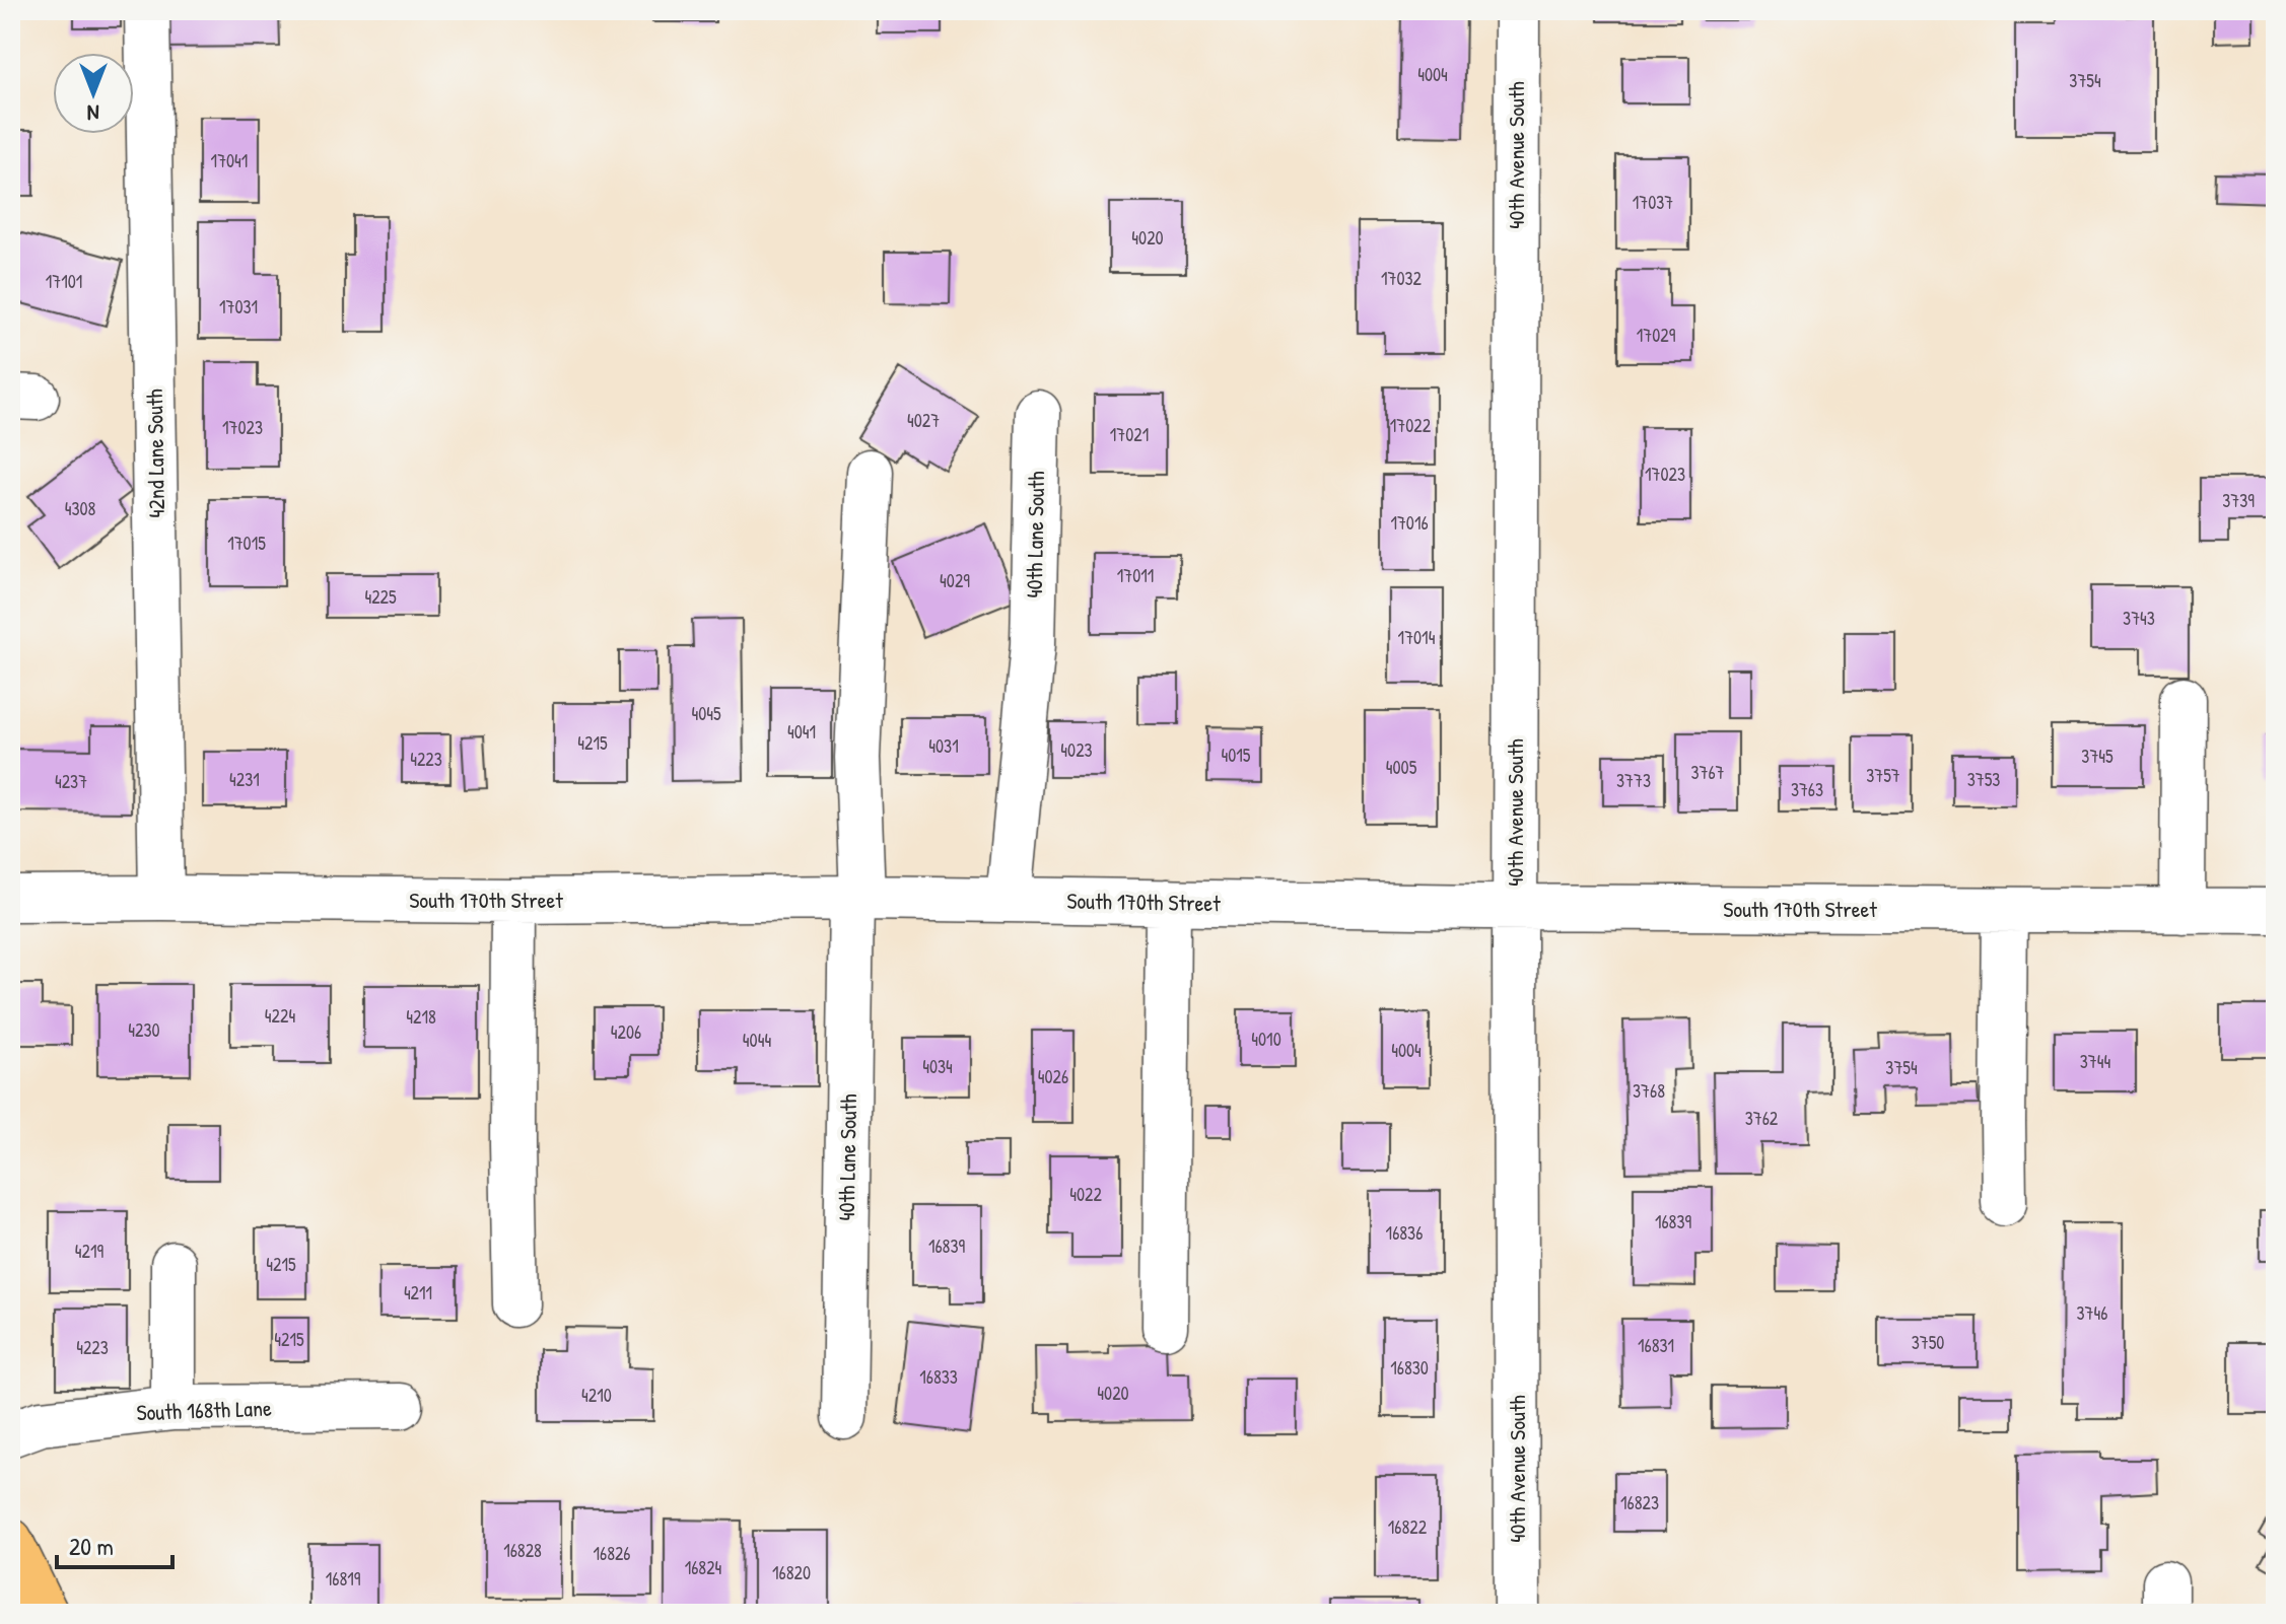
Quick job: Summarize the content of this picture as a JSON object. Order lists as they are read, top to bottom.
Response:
{
  "streets": {
    "street": [
      "40th Avenue South",
      "42nd Lane South",
      "40th Lane South",
      "South 170th Street",
      "South 168th Lane"
    ]
  },
  "crossings": [
    ["40th Avenue South", "South 170th Street"],
    ["42nd Lane South", "South 170th Street"],
    ["40th Lane South", "South 170th Street"]
  ],
  "house_numbers": [
    "4004",
    "3754",
    "17041",
    "17037",
    "4020",
    "17032",
    "17101",
    "17031",
    "17029",
    "4027",
    "17022",
    "17023",
    "17021",
    "17023",
    "3739",
    "4308",
    "17016",
    "17015",
    "17011",
    "4029",
    "4225",
    "3743",
    "17014",
    "4045",
    "4041",
    "4215",
    "4031",
    "4023",
    "4015",
    "3745",
    "4223",
    "4005",
    "3767",
    "3757",
    "4231",
    "3753",
    "3773",
    "4237",
    "3763",
    "4224",
    "4218",
    "4230",
    "4206",
    "4010",
    "4044",
    "4004",
    "3744",
    "4034",
    "3754",
    "4026",
    "3768",
    "3762",
    "4022",
    "16839",
    "16836",
    "16839",
    "4219",
    "4215",
    "4211",
    "3746",
    "4215",
    "3750",
    "16831",
    "4223",
    "16830",
    "16833",
    "4020",
    "4210",
    "16823",
    "16822",
    "16828",
    "16826",
    "16824",
    "16820",
    "16819"
  ],
  "scale_bar": "20 m",
  "north": "bottom"
}
